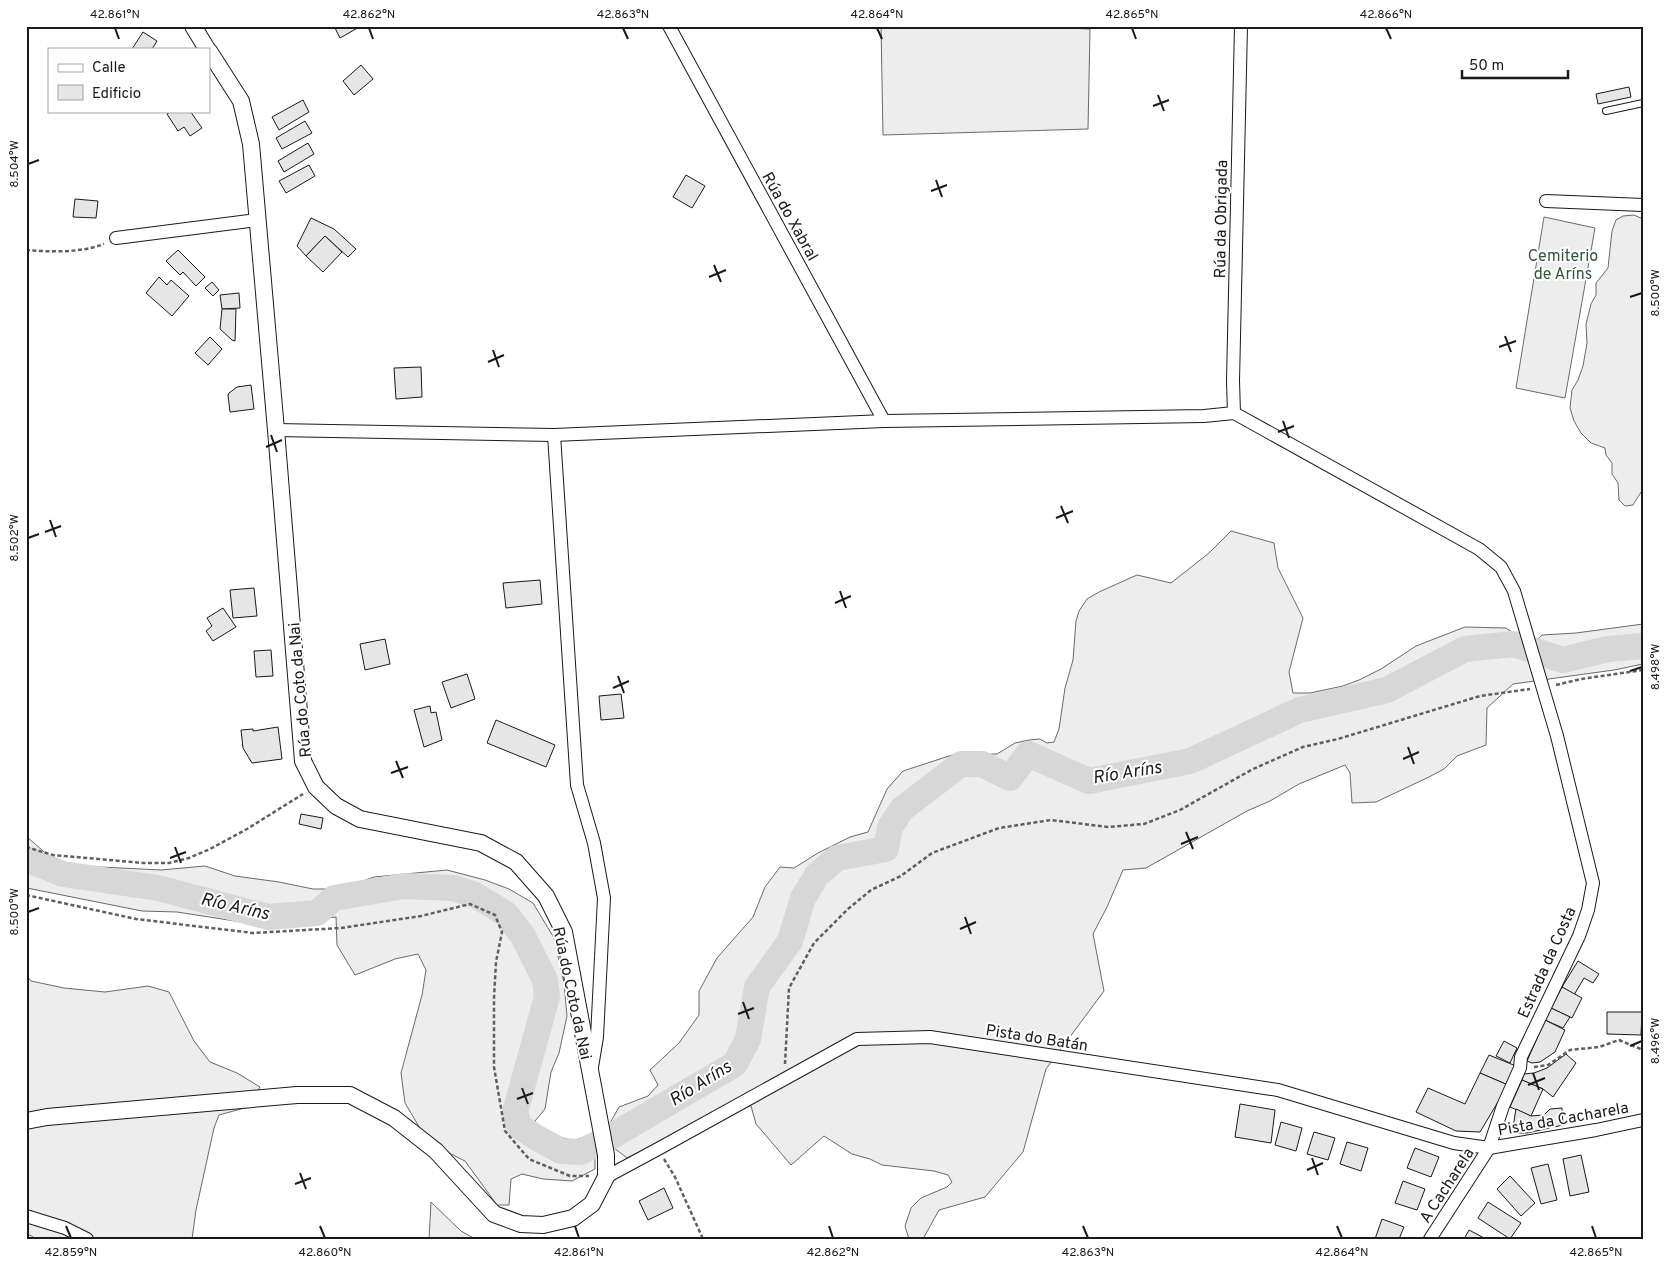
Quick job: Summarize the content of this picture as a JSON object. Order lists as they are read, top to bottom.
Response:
{
  "streets": {
    "street": [
      "Rúa do Xabral",
      "Rúa da Obrigada",
      "Rúa do Coto da Nai",
      "Estrada da Costa",
      "Pista do Batán",
      "Pista da Cacharela",
      "A Cacharela"
    ]
  },
  "crossings": [
    ["Rúa da Obrigada", "Estrada da Costa"],
    ["Rúa do Coto da Nai", "Pista do Batán"],
    ["Estrada da Costa", "Pista do Batán"],
    ["Estrada da Costa", "Pista da Cacharela"],
    ["Estrada da Costa", "A Cacharela"],
    ["Pista do Batán", "Pista da Cacharela"],
    ["Pista do Batán", "A Cacharela"],
    ["Pista da Cacharela", "A Cacharela"]
  ],
  "water": ["Río Aríns"],
  "parks": ["Cemiterio de Aríns"],
  "legend": ["Calle", "Edificio"],
  "scale_bar": "50 m",
  "coordinates": [
    "42.861°N",
    "42.862°N",
    "42.863°N",
    "42.864°N",
    "42.865°N",
    "42.866°N",
    "8.504°W",
    "8.500°W",
    "8.502°W",
    "8.498°W",
    "8.496°W",
    "42.859°N",
    "42.860°N"
  ]
}
